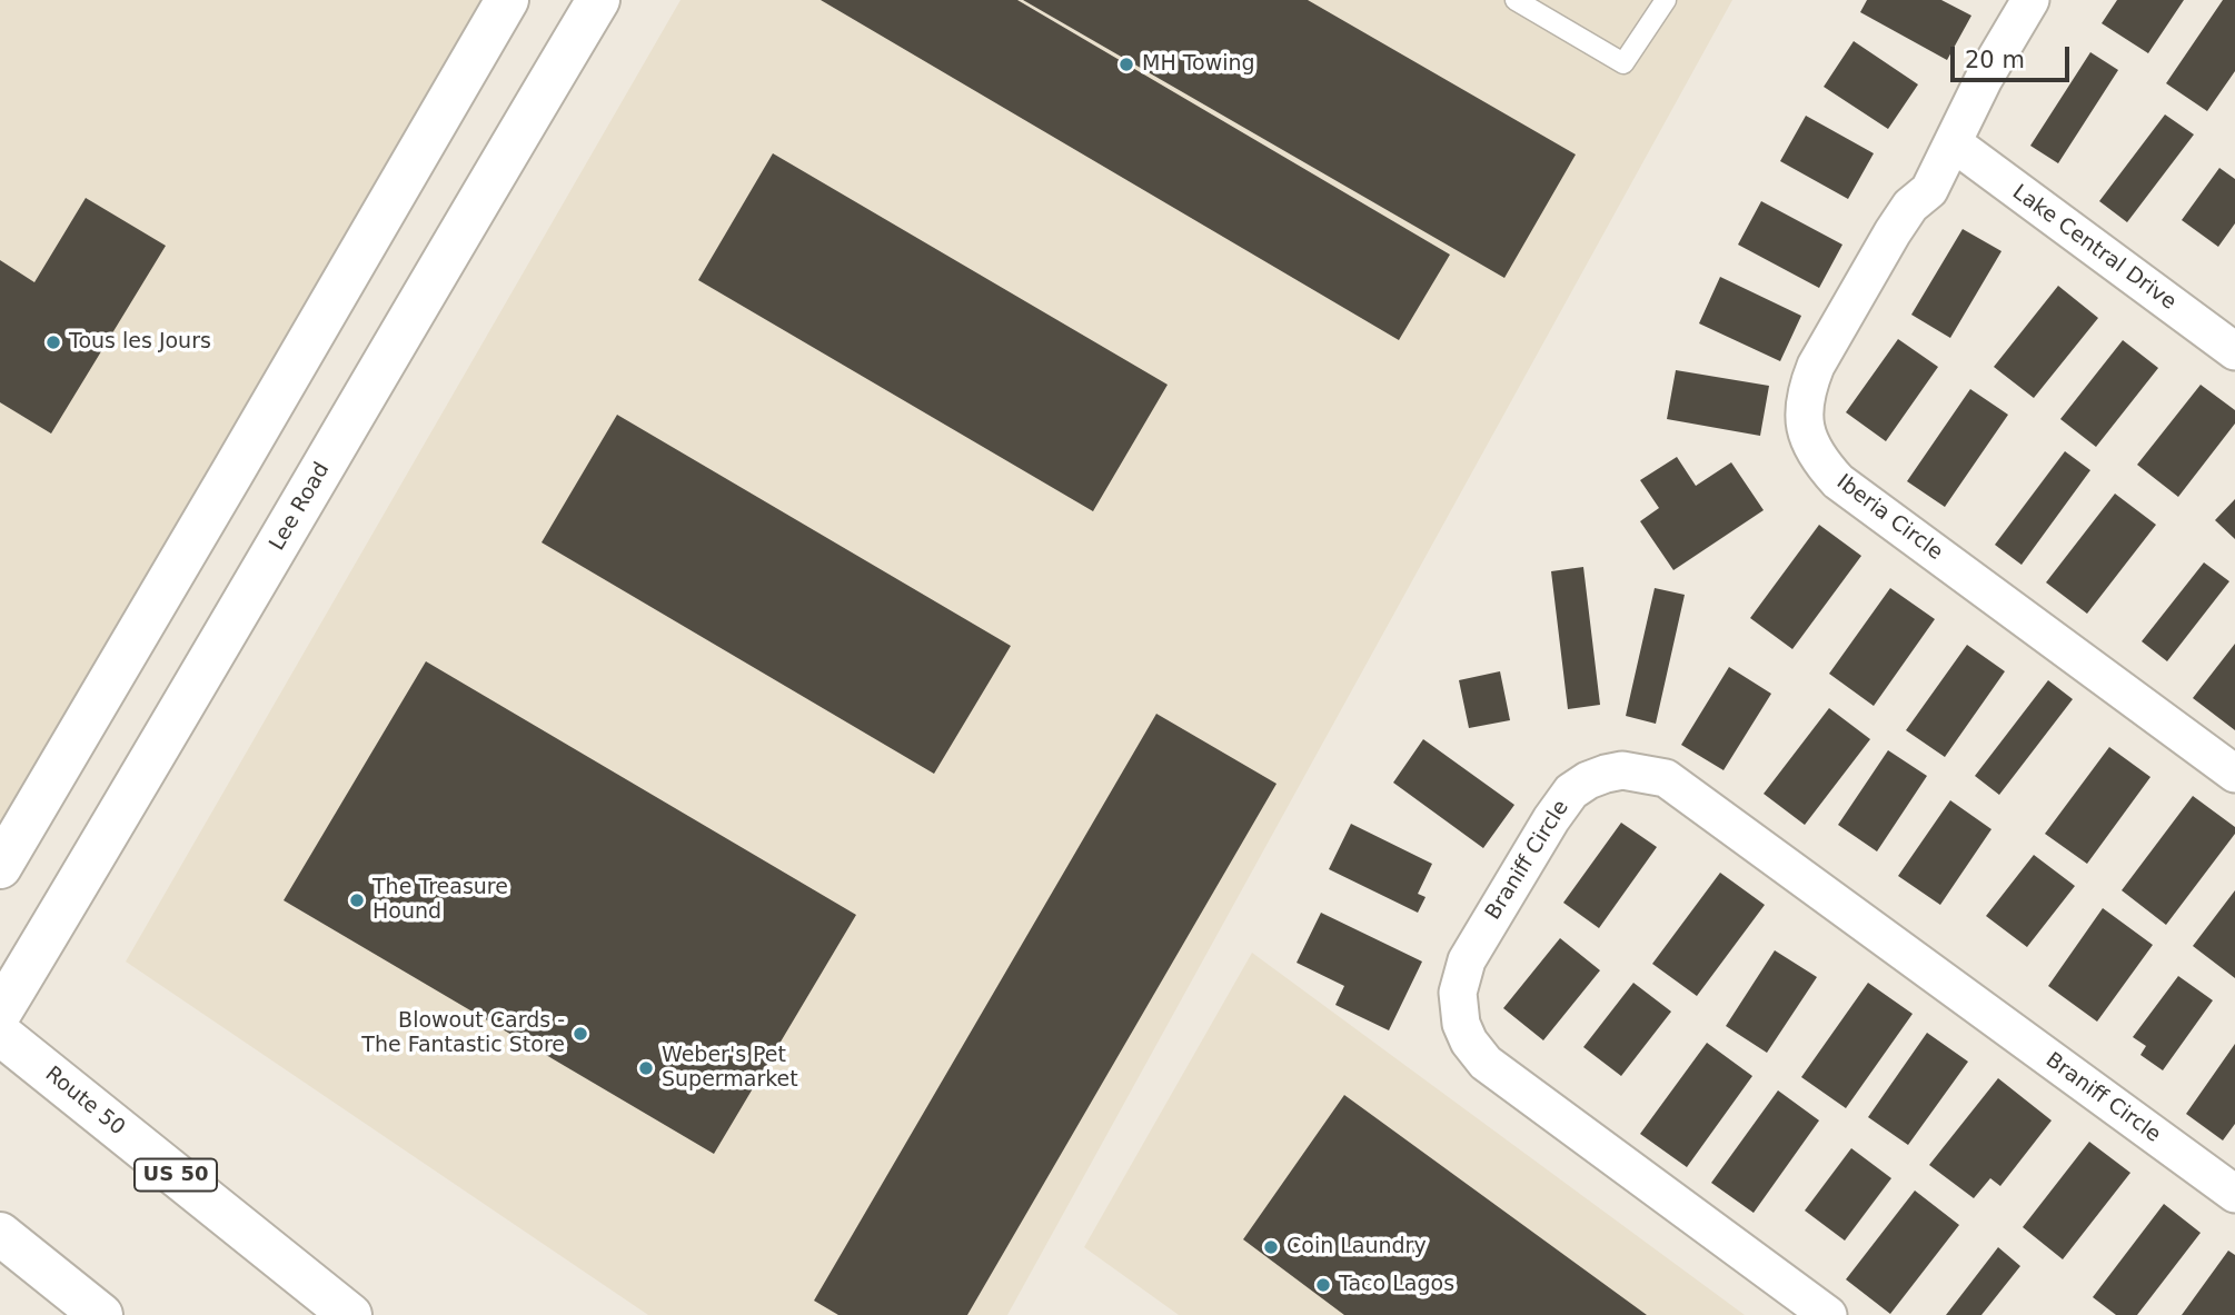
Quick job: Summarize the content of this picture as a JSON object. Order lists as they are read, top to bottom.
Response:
{
  "streets": {
    "main road": ["Lee Road", "Route 50", "US 50"],
    "street": ["Lake Central Drive", "Iberia Circle", "Braniff Circle"]
  },
  "crossings": [
    ["Lake Central Drive", "Iberia Circle"]
  ],
  "places": [
    "MH Towing",
    "Tous les Jours",
    "The Treasure Hound",
    "Blowout Cards - The Fantastic Store",
    "Weber's Pet Supermarket",
    "Coin Laundry",
    "Taco Lagos"
  ],
  "scale_bar": "20 m"
}
